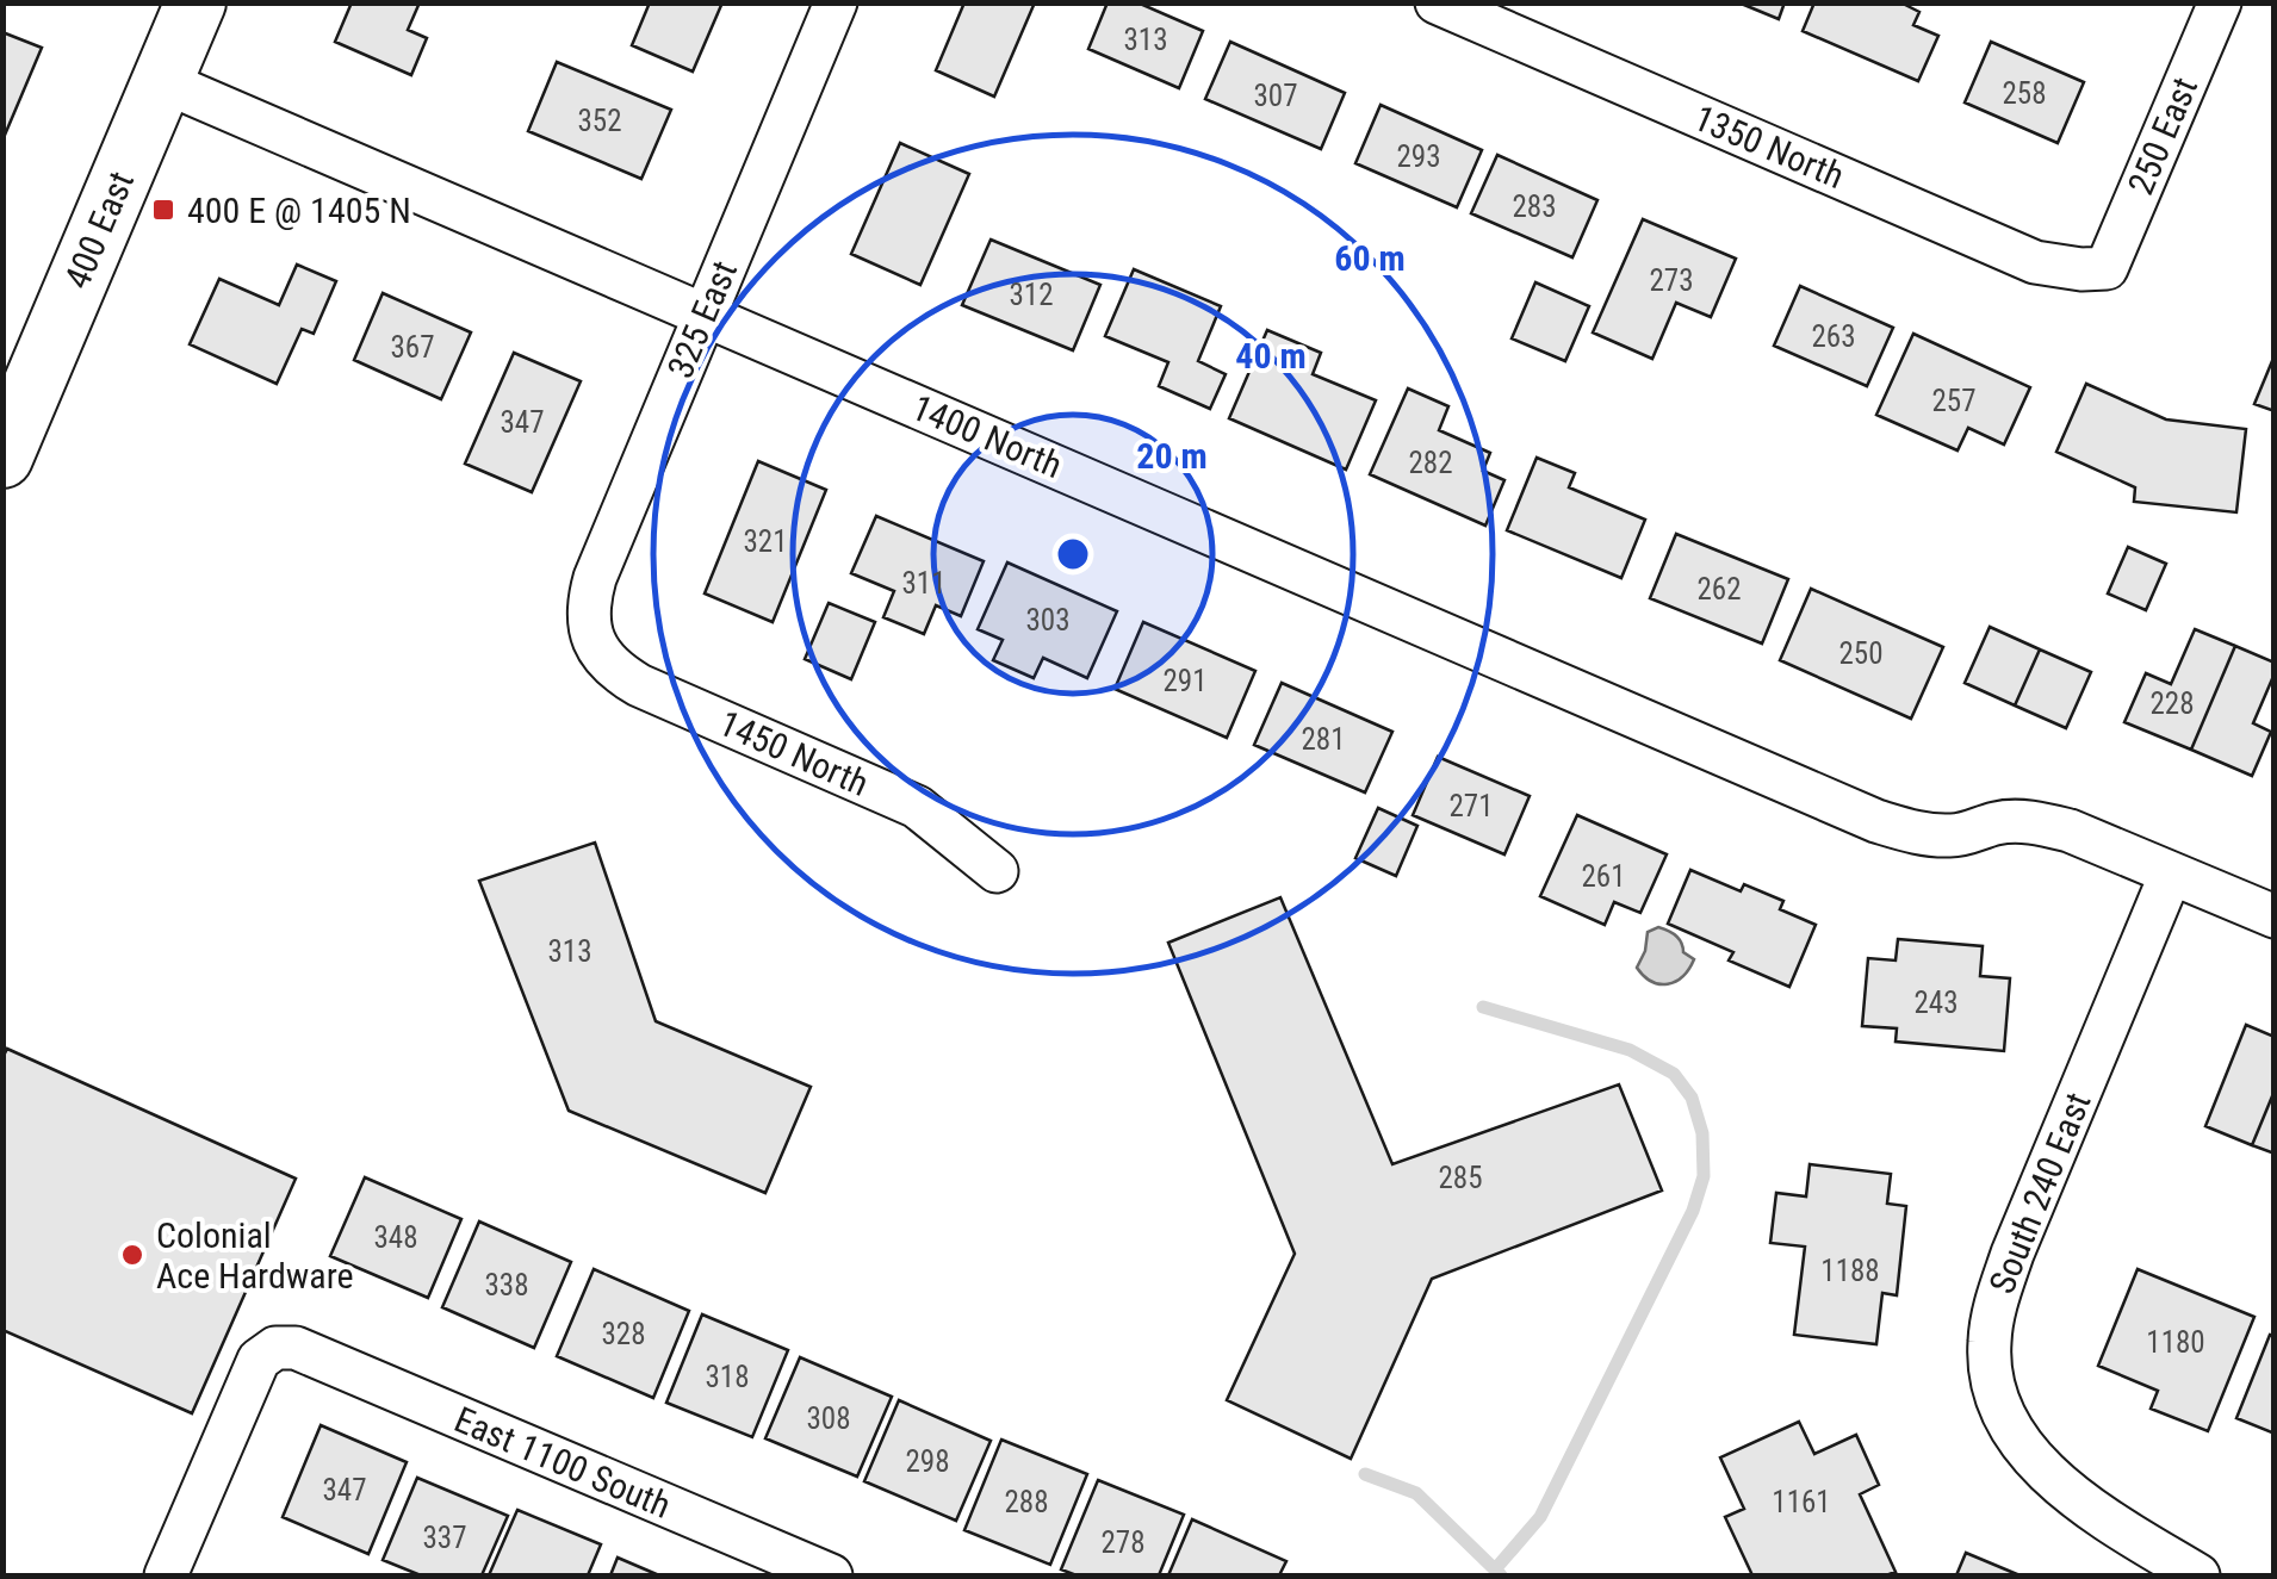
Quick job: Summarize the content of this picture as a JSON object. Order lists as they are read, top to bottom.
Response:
{
  "streets": {
    "main road": ["400 East"],
    "street": [
      "250 East",
      "1350 North",
      "325 East",
      "1400 North",
      "1450 North",
      "South 240 East",
      "East 1100 South"
    ]
  },
  "crossings": [
    ["250 East", "1350 North"],
    ["400 East", "1400 North"],
    ["325 East", "1400 North"],
    ["325 East", "1450 North"],
    ["1400 North", "South 240 East"]
  ],
  "places": {
    "transit": ["400 E @ 1405 N"],
    "other": ["Colonial Ace Hardware"]
  },
  "house_numbers": [
    "313",
    "258",
    "307",
    "352",
    "293",
    "283",
    "273",
    "312",
    "263",
    "367",
    "257",
    "347",
    "282",
    "321",
    "311",
    "262",
    "303",
    "250",
    "291",
    "228",
    "281",
    "271",
    "261",
    "313",
    "243",
    "285",
    "348",
    "1188",
    "338",
    "328",
    "1180",
    "318",
    "308",
    "298",
    "347",
    "288",
    "1161",
    "337",
    "278"
  ],
  "rings": ["60 m", "40 m", "20 m"]
}
